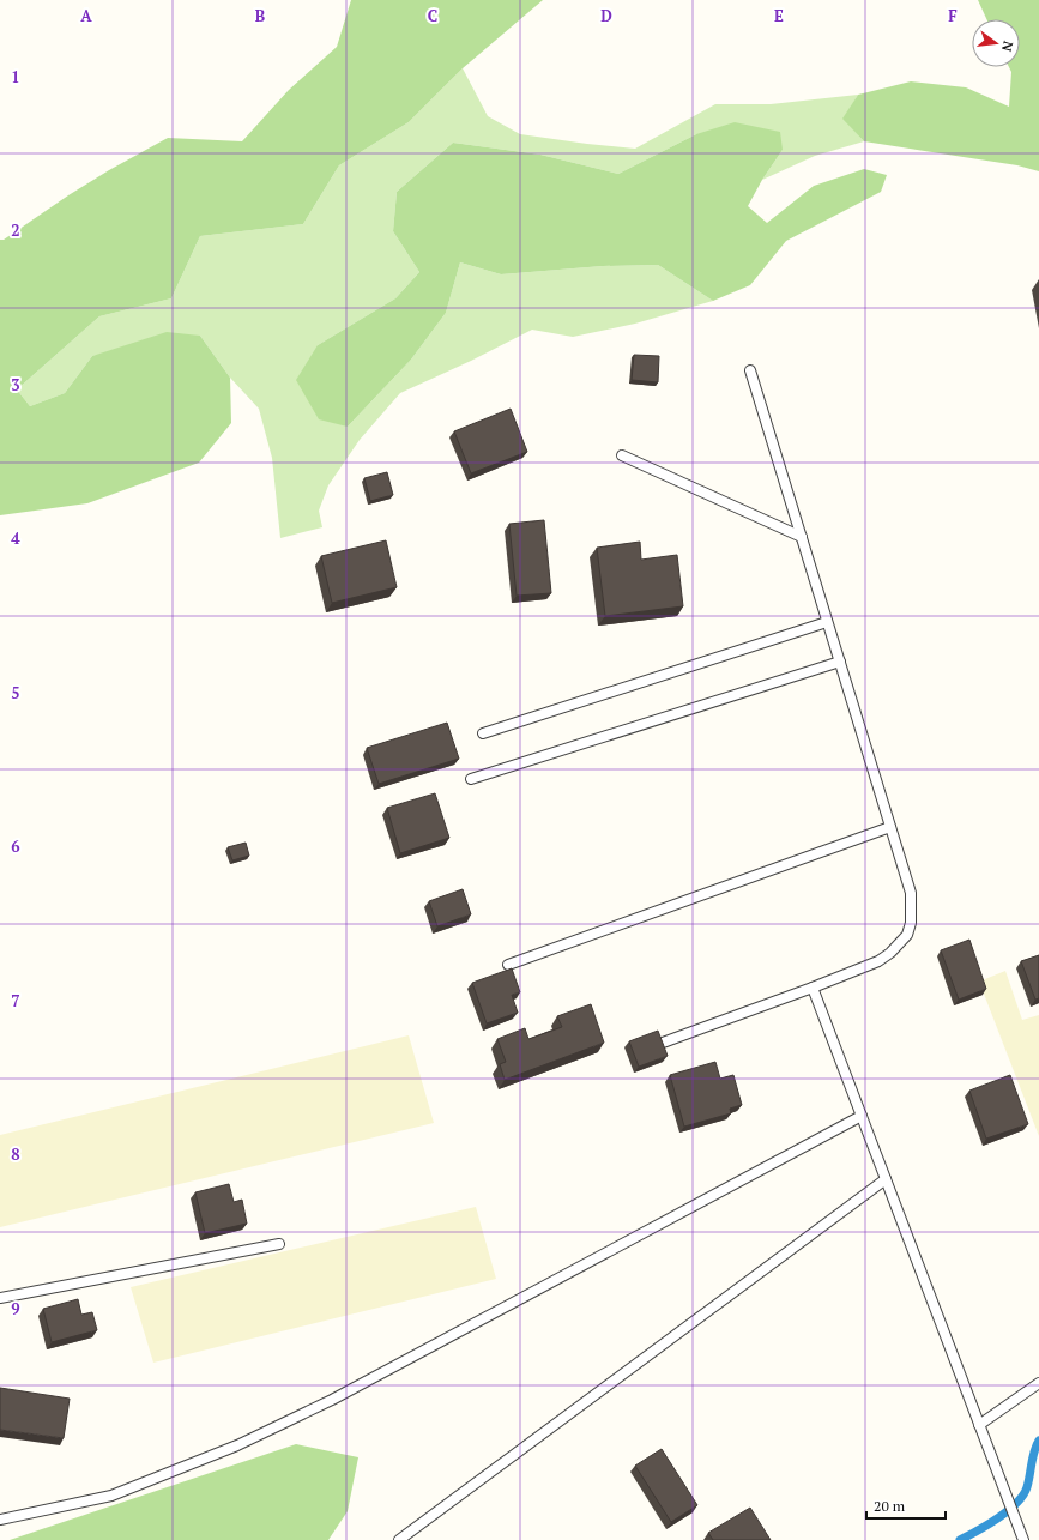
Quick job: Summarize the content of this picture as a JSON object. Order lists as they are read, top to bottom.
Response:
{
  "scale_bar": "20 m",
  "north": "right",
  "grid": {
    "columns": [
      "A",
      "B",
      "C",
      "D",
      "E",
      "F"
    ],
    "rows": [
      "1",
      "2",
      "3",
      "4",
      "5",
      "6",
      "7",
      "8",
      "9"
    ]
  }
}
